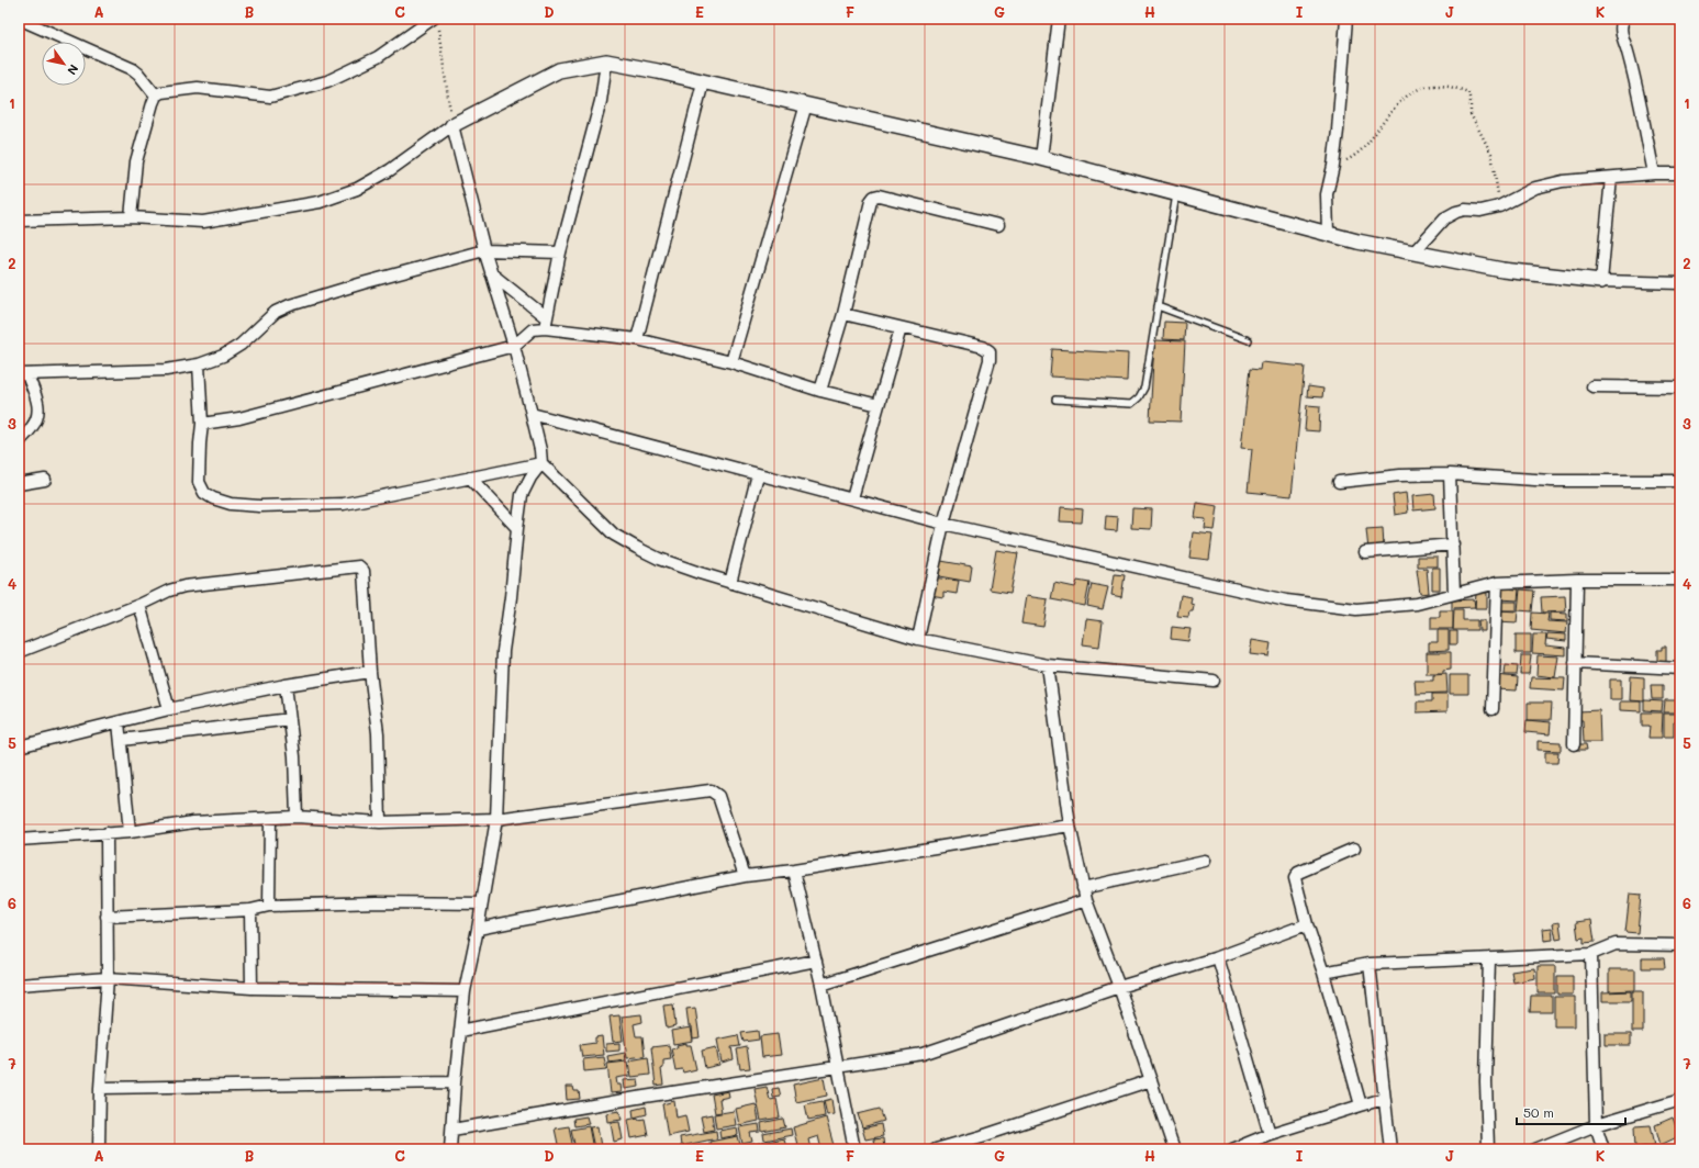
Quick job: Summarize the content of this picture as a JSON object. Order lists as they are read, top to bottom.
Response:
{
  "scale_bar": "50 m",
  "north": "bottom right",
  "grid": {
    "columns": [
      "A",
      "B",
      "C",
      "D",
      "E",
      "F",
      "G",
      "H",
      "I",
      "J",
      "K"
    ],
    "rows": [
      "1",
      "2",
      "3",
      "4",
      "5",
      "6",
      "7"
    ]
  }
}
